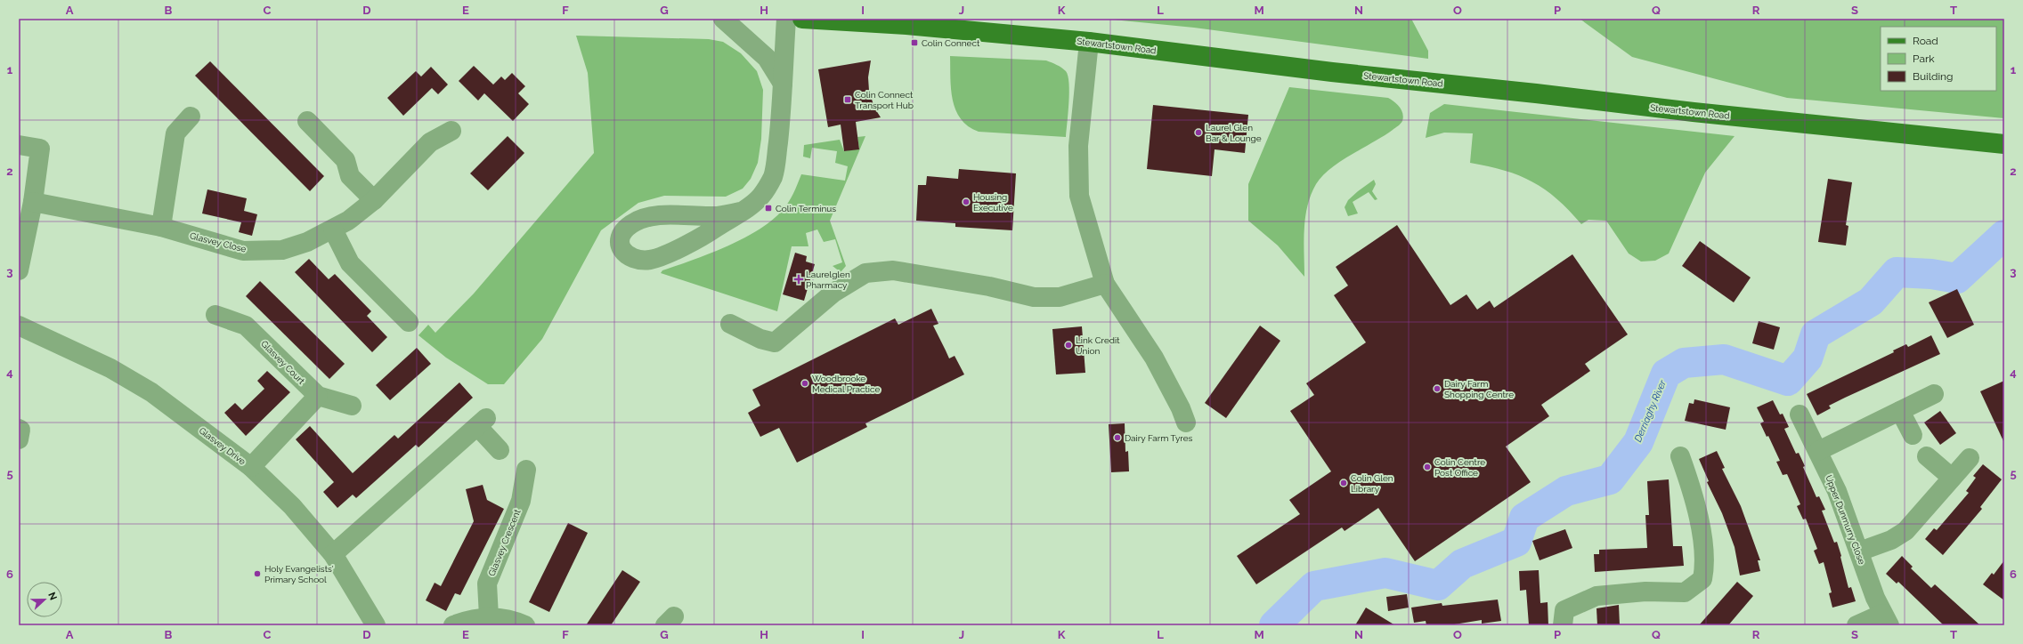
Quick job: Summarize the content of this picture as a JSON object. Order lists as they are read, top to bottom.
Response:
{
  "streets": {
    "main road": ["Stewartstown Road"],
    "street": [
      "Glasvey Close",
      "Glasvey Court",
      "Glasvey Drive",
      "Upper Dunmurry Close",
      "Glasvey Crescent"
    ]
  },
  "water": ["Derriaghy River"],
  "places": {
    "transit": ["Colin Connect", "Colin Connect Transport Hub", "Colin Terminus"],
    "other": [
      "Laurel Glen Bar & Lounge",
      "Housing Executive",
      "Link Credit Union",
      "Woodbrooke Medical Practice",
      "Dairy Farm Shopping Centre",
      "Dairy Farm Tyres",
      "Colin Centre Post Office",
      "Colin Glen Library",
      "Holy Evangelists' Primary School"
    ],
    "health": ["Laurelglen Pharmacy"]
  },
  "legend": ["Road", "Park", "Building"],
  "north": "right",
  "grid": {
    "columns": [
      "A",
      "B",
      "C",
      "D",
      "E",
      "F",
      "G",
      "H",
      "I",
      "J",
      "K",
      "L",
      "M",
      "N",
      "O",
      "P",
      "Q",
      "R",
      "S",
      "T"
    ],
    "rows": [
      "1",
      "2",
      "3",
      "4",
      "5",
      "6"
    ]
  }
}
